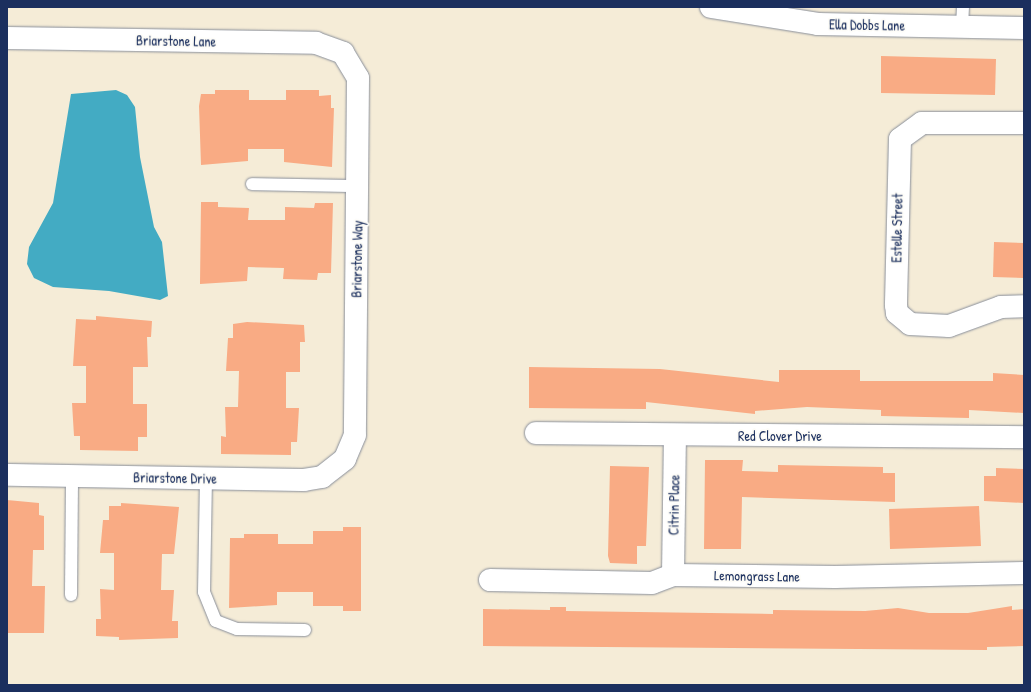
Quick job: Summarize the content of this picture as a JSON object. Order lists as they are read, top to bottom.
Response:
{
  "streets": {
    "street": [
      "Ella Dobbs Lane",
      "Briarstone Lane",
      "Estelle Street",
      "Briarstone Way",
      "Red Clover Drive",
      "Briarstone Drive",
      "Citrin Place",
      "Lemongrass Lane"
    ]
  },
  "crossings": [
    ["Briarstone Lane", "Briarstone Way"],
    ["Briarstone Way", "Briarstone Drive"],
    ["Red Clover Drive", "Citrin Place"],
    ["Citrin Place", "Lemongrass Lane"]
  ]
}
